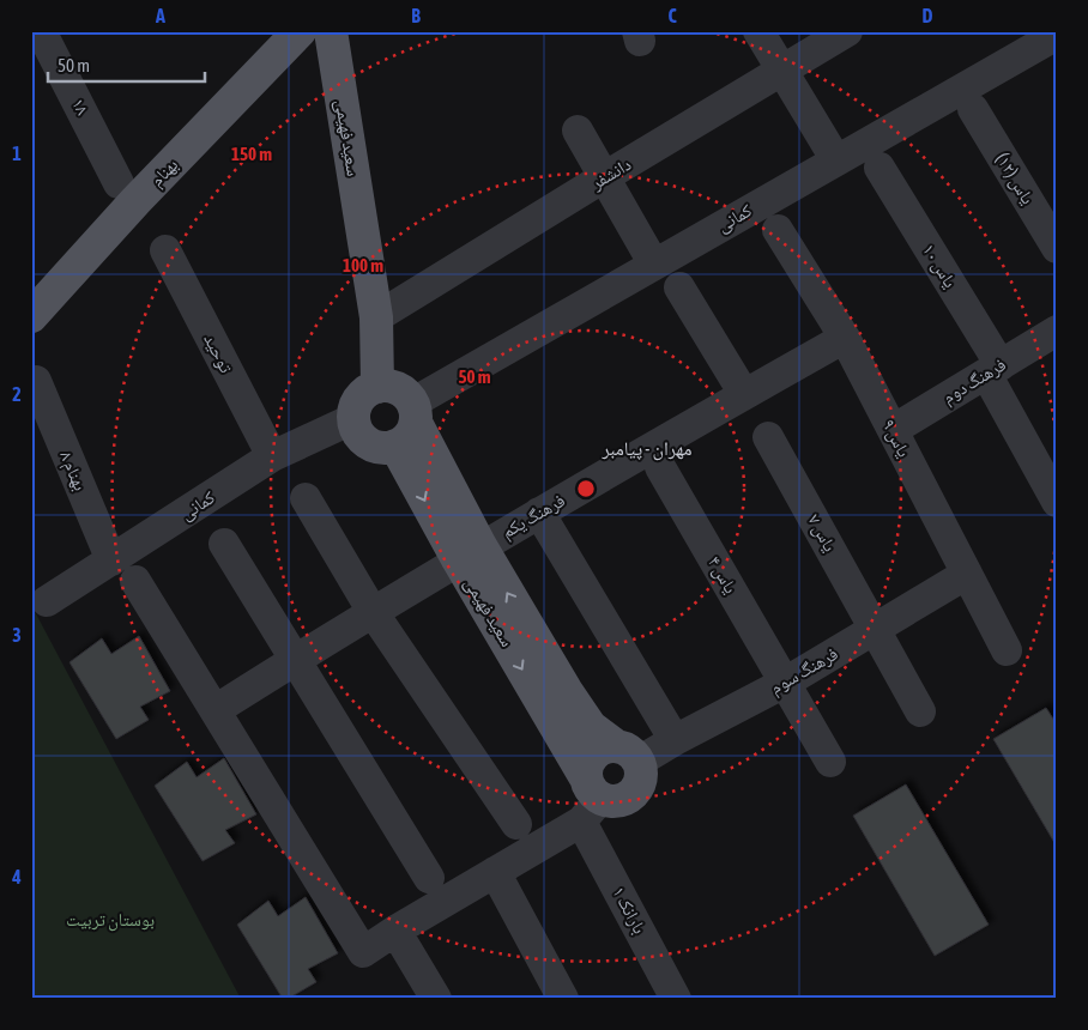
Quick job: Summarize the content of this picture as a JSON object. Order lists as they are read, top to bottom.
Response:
{
  "streets": {
    "main road": ["سعید فهیمی", "بهنام"],
    "street": [
      "۱۸",
      "دانشفر",
      "یاس (۱۲)",
      "کمانی",
      "یاس ۱۰",
      "توحید",
      "فرهنگ دوم",
      "یاس ۹",
      "بهنام ۸",
      "فرهنگ یکم",
      "یاس ۷",
      "یاس ۴",
      "فرهنگ سوم",
      "بارانک ۱"
    ]
  },
  "crossings": [
    ["سعید فهیمی", "دانشفر"],
    ["سعید فهیمی", "کمانی"],
    ["سعید فهیمی", "فرهنگ یکم"],
    ["سعید فهیمی", "فرهنگ سوم"],
    ["سعید فهیمی", "بارانک ۱"],
    ["کمانی", "توحید"],
    ["کمانی", "بهنام ۸"],
    ["یاس ۱۰", "فرهنگ دوم"],
    ["فرهنگ دوم", "یاس ۹"],
    ["یاس ۹", "فرهنگ یکم"],
    ["یاس ۹", "فرهنگ سوم"],
    ["یاس ۷", "فرهنگ سوم"],
    ["یاس ۴", "فرهنگ سوم"],
    ["فرهنگ سوم", "بارانک ۱"]
  ],
  "districts": ["مهران - پیامبر"],
  "parks": ["بوستان تربیت"],
  "scale_bar": "50 m",
  "grid": {
    "columns": [
      "A",
      "B",
      "C",
      "D"
    ],
    "rows": [
      "1",
      "2",
      "3",
      "4"
    ]
  },
  "rings": ["150 m", "100 m", "50 m"]
}
